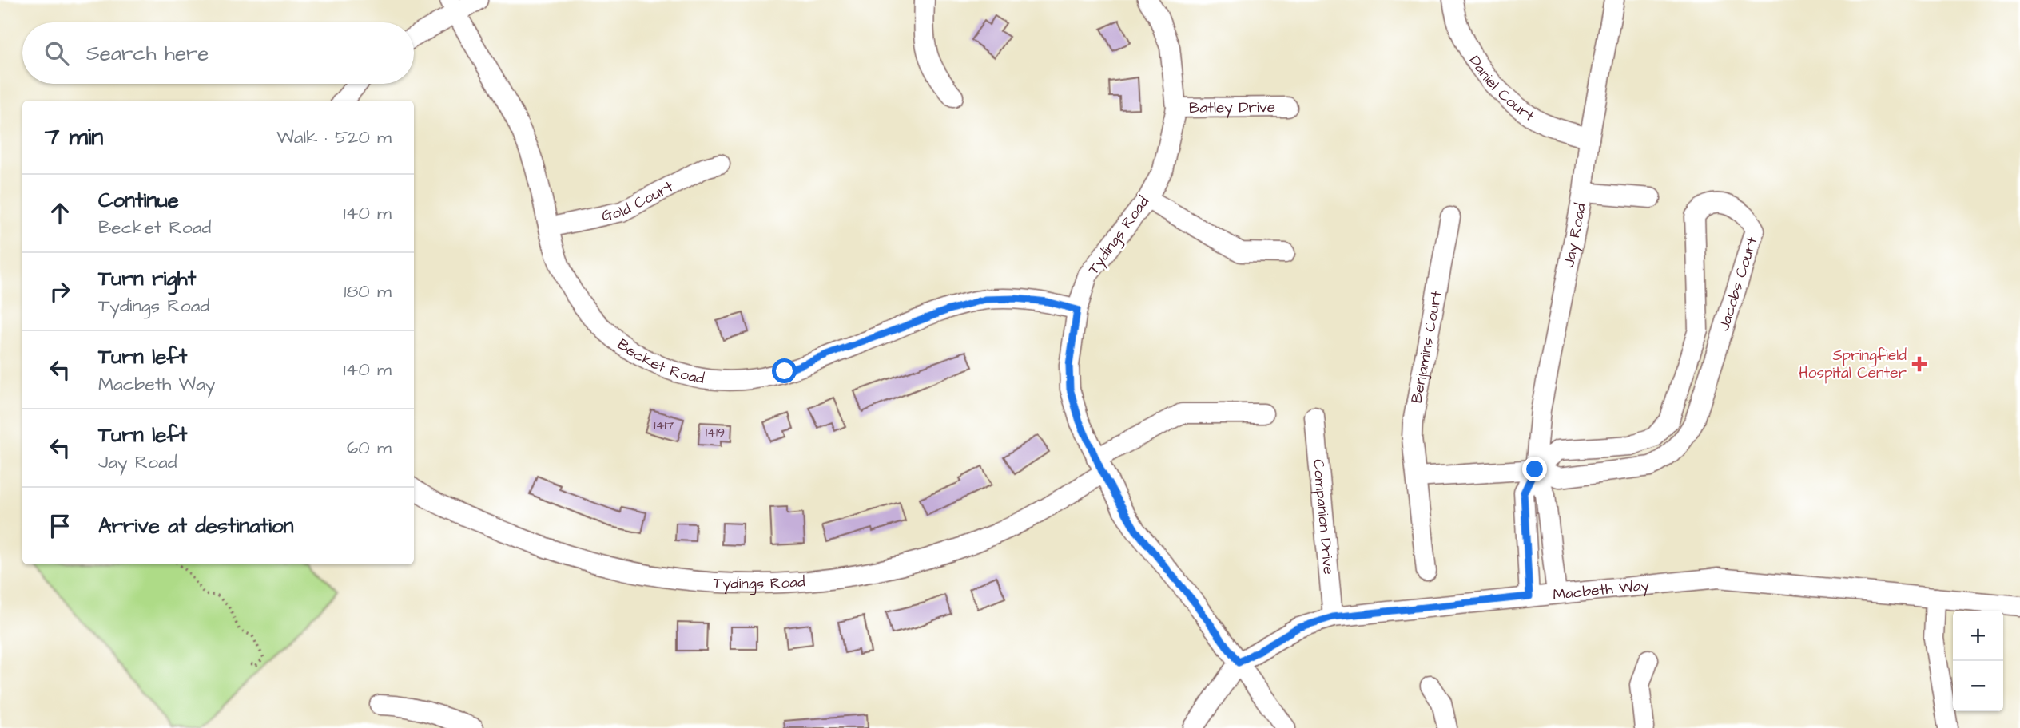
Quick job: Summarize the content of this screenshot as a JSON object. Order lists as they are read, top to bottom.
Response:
{
  "streets": {
    "street": [
      "Daniel Court",
      "Batley Drive",
      "Gold Court",
      "Jay Road",
      "Tydings Road",
      "Jacobs Court",
      "Benjamins Court",
      "Becket Road",
      "Companion Drive",
      "Macbeth Way"
    ]
  },
  "crossings": [
    ["Daniel Court", "Jay Road"],
    ["Batley Drive", "Tydings Road"],
    ["Gold Court", "Becket Road"],
    ["Jay Road", "Jacobs Court"],
    ["Jay Road", "Macbeth Way"],
    ["Tydings Road", "Becket Road"],
    ["Tydings Road", "Macbeth Way"],
    ["Companion Drive", "Macbeth Way"]
  ],
  "places": {
    "health": ["Springfield Hospital Center"]
  },
  "house_numbers": ["1417", "1419"],
  "page": {
    "search": "Search here",
    "heading": ["7 min", "Walk · 520 m"],
    "list": [
      ["Continue", "Becket Road", "140 m"],
      ["Turn right", "Tydings Road", "180 m"],
      ["Turn left", "Macbeth Way", "140 m"],
      ["Turn left", "Jay Road", "60 m"],
      "Arrive at destination"
    ],
    "map_buttons": ["+", "−"]
  }
}
